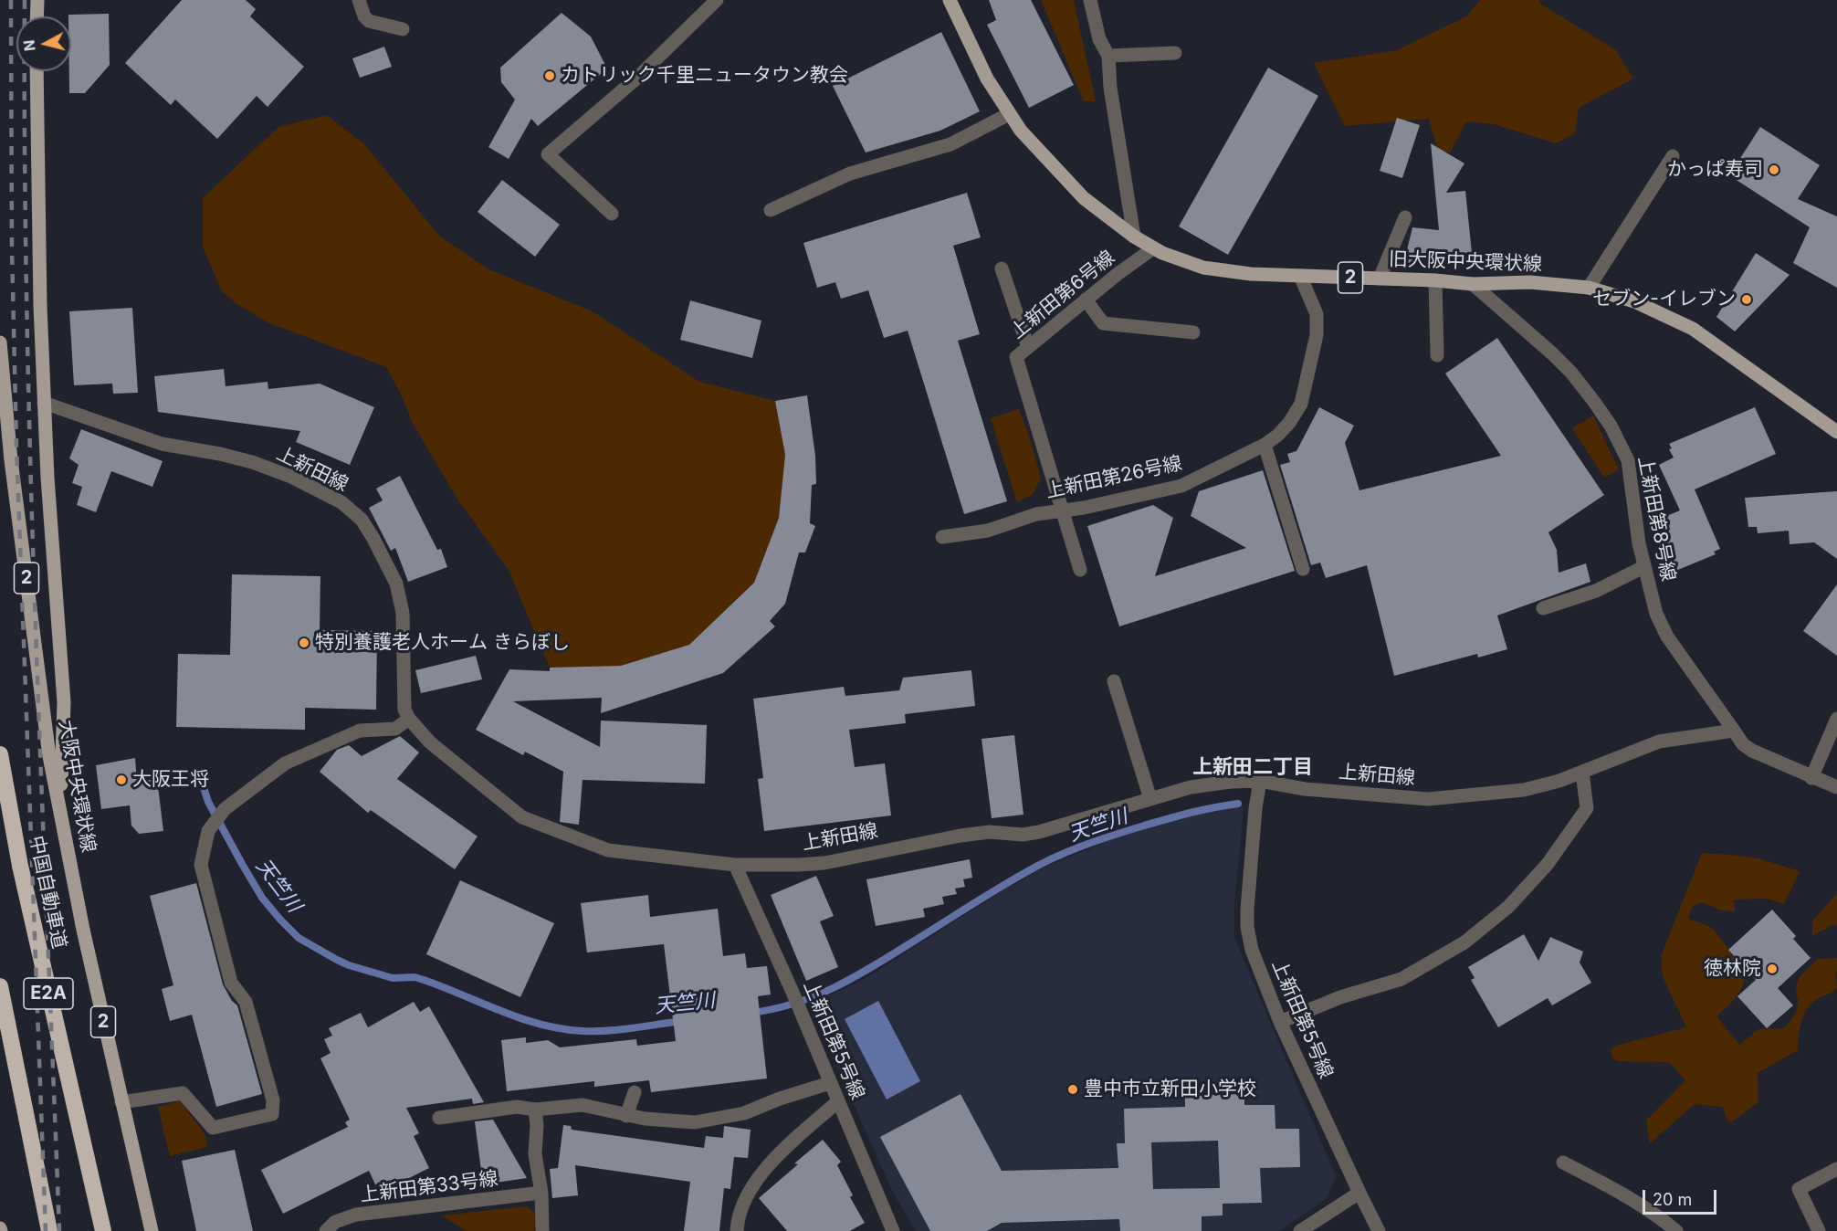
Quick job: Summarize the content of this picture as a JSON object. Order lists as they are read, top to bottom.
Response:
{
  "streets": {
    "highway": ["中国自動車道", "E2A"],
    "main road": ["旧大阪中央環状線", "2", "大阪中央環状線"],
    "street": [
      "上新田第6号線",
      "上新田線",
      "上新田第26号線",
      "上新田第8号線",
      "上新田第5号線",
      "上新田第33号線"
    ]
  },
  "crossings": [
    ["旧大阪中央環状線", "上新田第6号線"],
    ["旧大阪中央環状線", "上新田第26号線"],
    ["旧大阪中央環状線", "上新田第8号線"],
    ["上新田第6号線", "上新田第26号線"],
    ["上新田線", "上新田第8号線"],
    ["上新田線", "上新田第5号線"]
  ],
  "districts": ["上新田二丁目"],
  "water": ["天竺川"],
  "places": [
    "カトリック千里ニュータウン教会",
    "かっぱ寿司",
    "セブン-イレブン",
    "特別養護老人ホーム きらぼし",
    "大阪王将",
    "徳林院",
    "豊中市立新田小学校"
  ],
  "scale_bar": "20 m",
  "north": "left"
}
